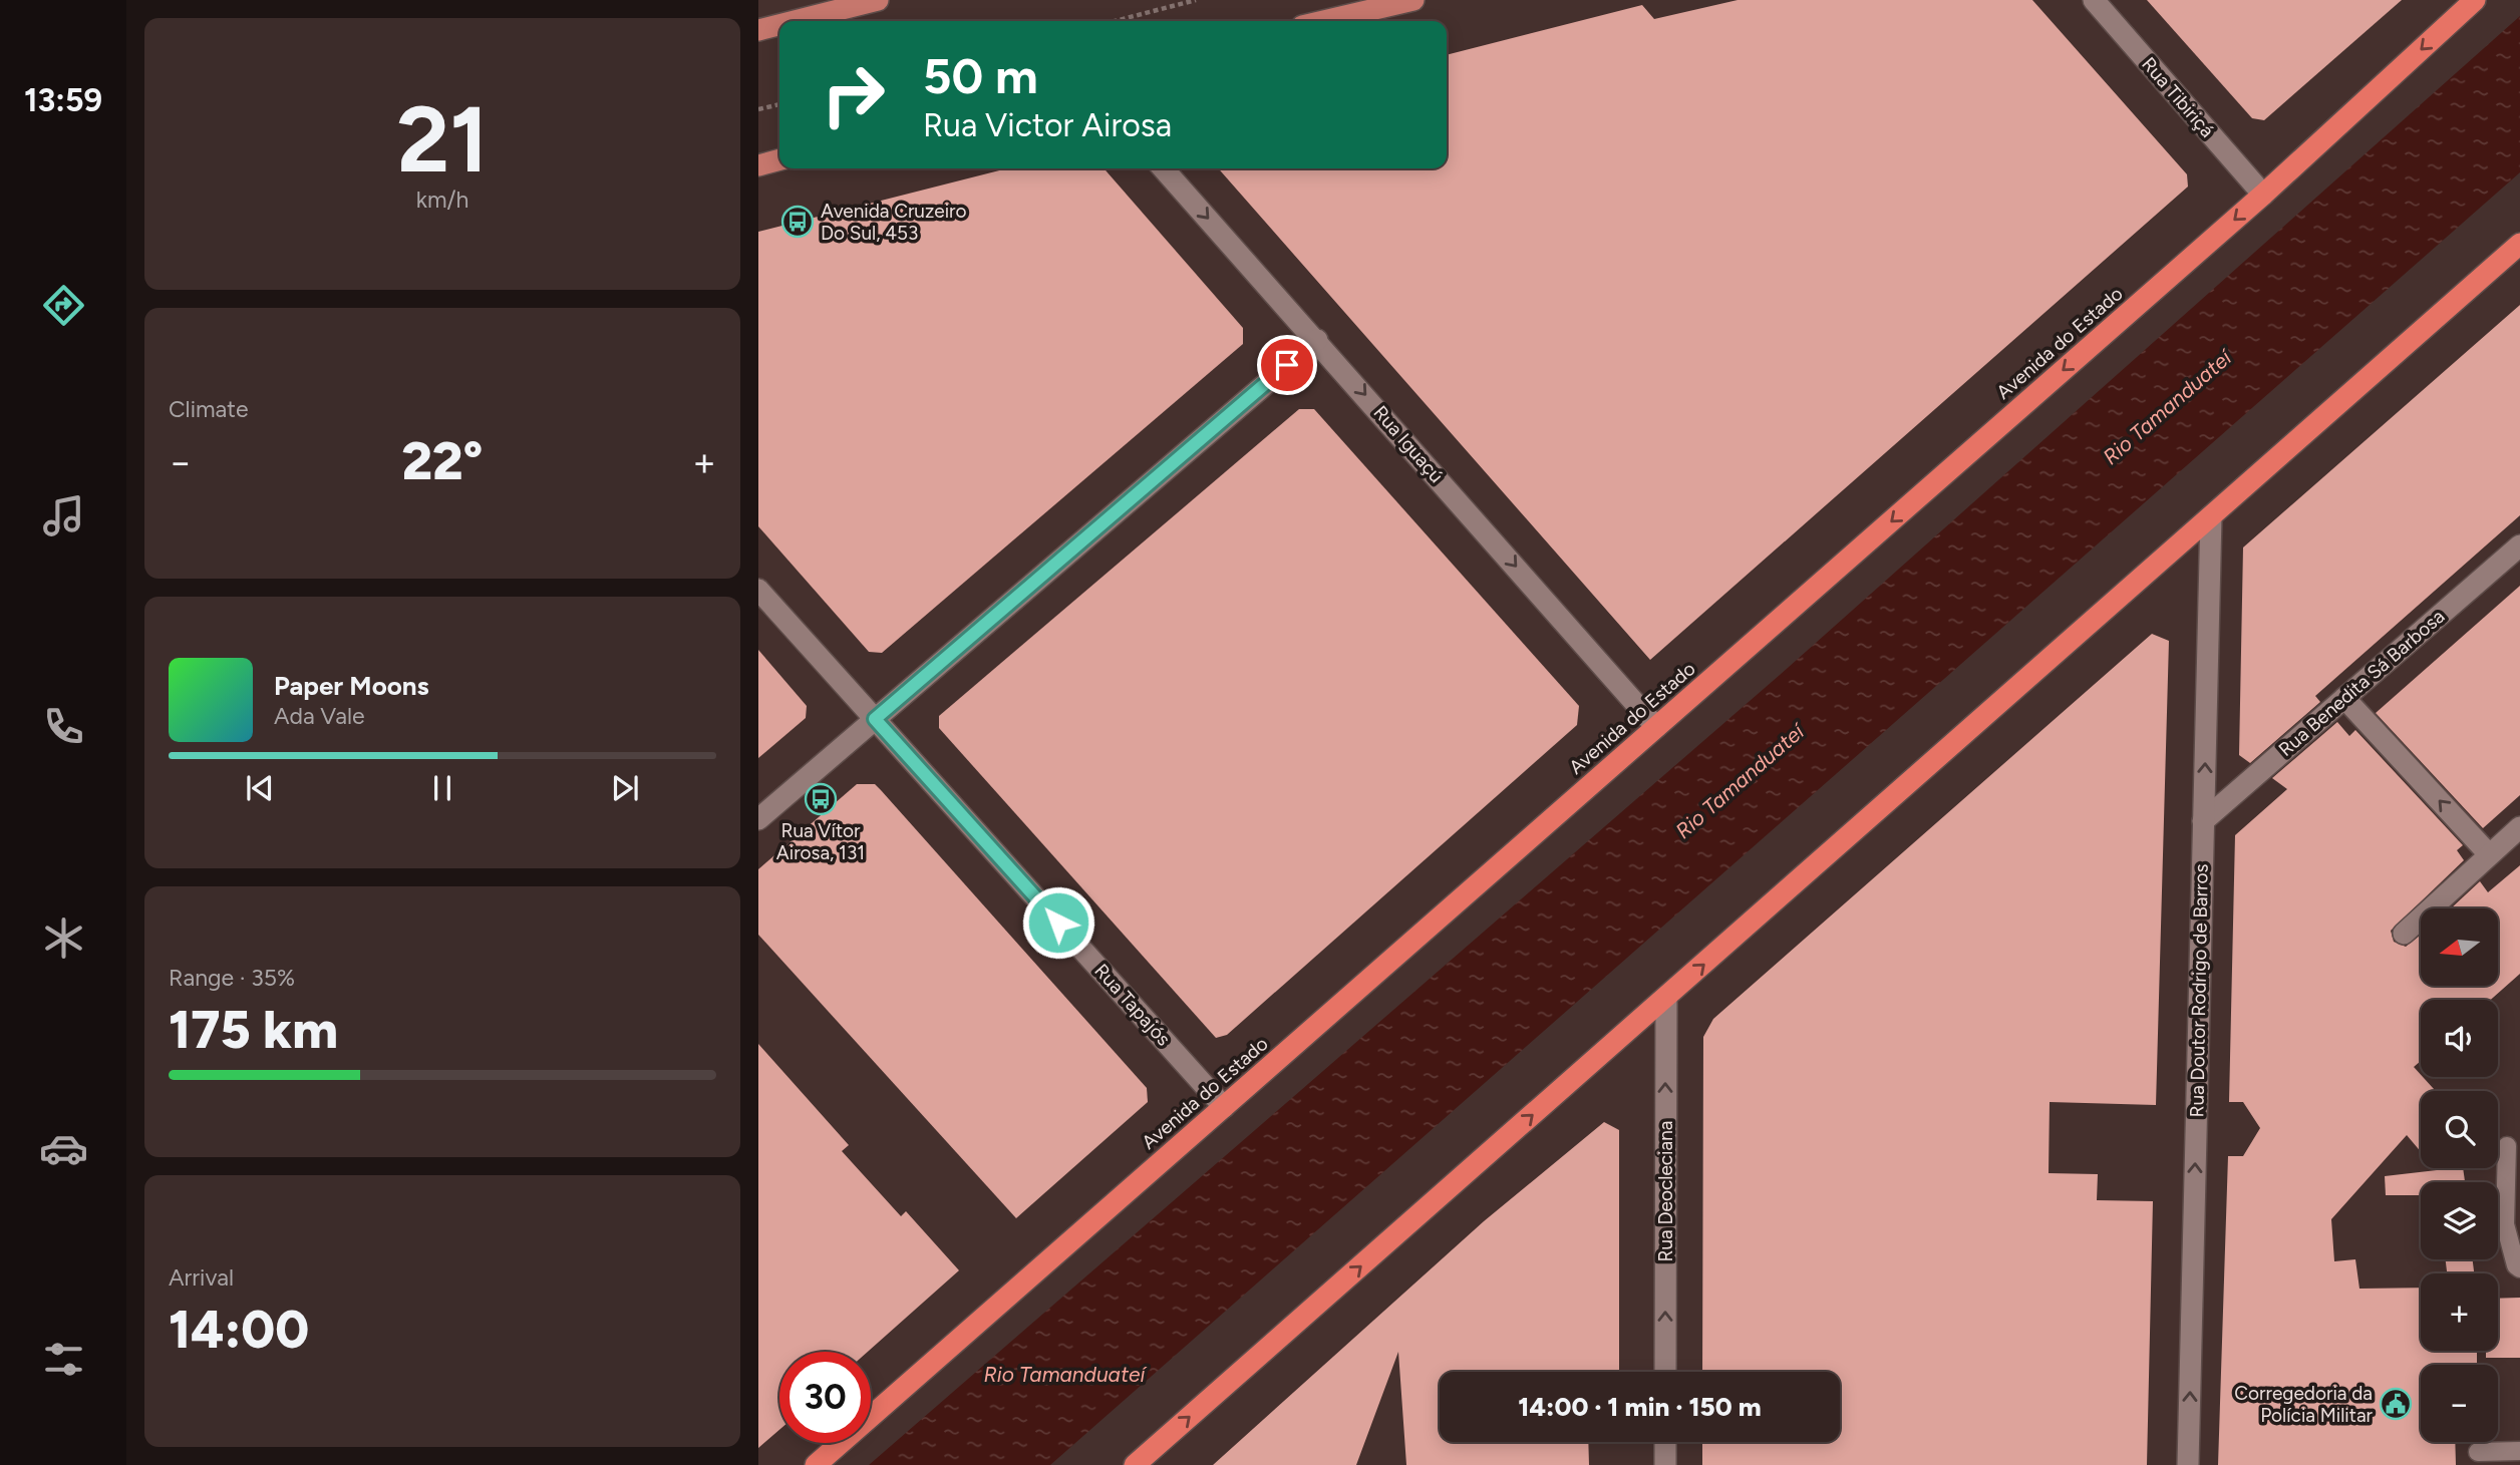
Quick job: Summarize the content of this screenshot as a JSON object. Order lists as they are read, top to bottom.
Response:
{
  "streets": {
    "highway": ["Avenida do Estado"],
    "street": [
      "Rua Tibiriçá",
      "Rua Iguaçú",
      "Rua Benedita Sá Barbosa",
      "Rua Doutor Rodrigo de Barros",
      "Rua Tapajós",
      "Rua Deocleciana"
    ]
  },
  "crossings": [
    ["Rua Tibiriçá", "Avenida do Estado"],
    ["Avenida do Estado", "Rua Iguaçú"],
    ["Avenida do Estado", "Rua Tapajós"],
    ["Rua Benedita Sá Barbosa", "Rua Doutor Rodrigo de Barros"]
  ],
  "one_way": [
    "Avenida do Estado",
    "Rua Iguaçú",
    "Rua Doutor Rodrigo de Barros",
    "Rua Deocleciana"
  ],
  "water": ["Rio Tamanduateí"],
  "places": {
    "bus stop": ["Avenida Cruzeiro Do Sul, 453", "Rua Vítor Airosa, 131"],
    "public building": ["Corregedoria da Polícia Militar"]
  },
  "north": "left",
  "page": {
    "tabs": "13:59",
    "tile": [
      ["21", "km/h"],
      "Climate",
      ["Range · 35%", "175 km"],
      ["Arrival", "14:00"]
    ],
    "turn": ["50 m", "Rua Victor Airosa"],
    "heat": ["−", "22°", "+"],
    "song": ["Paper Moons", "Ada Vale"],
    "map_buttons": ["+", "−"],
    "limit": "30",
    "trip": "14:00 · 1 min · 150 m"
  }
}
